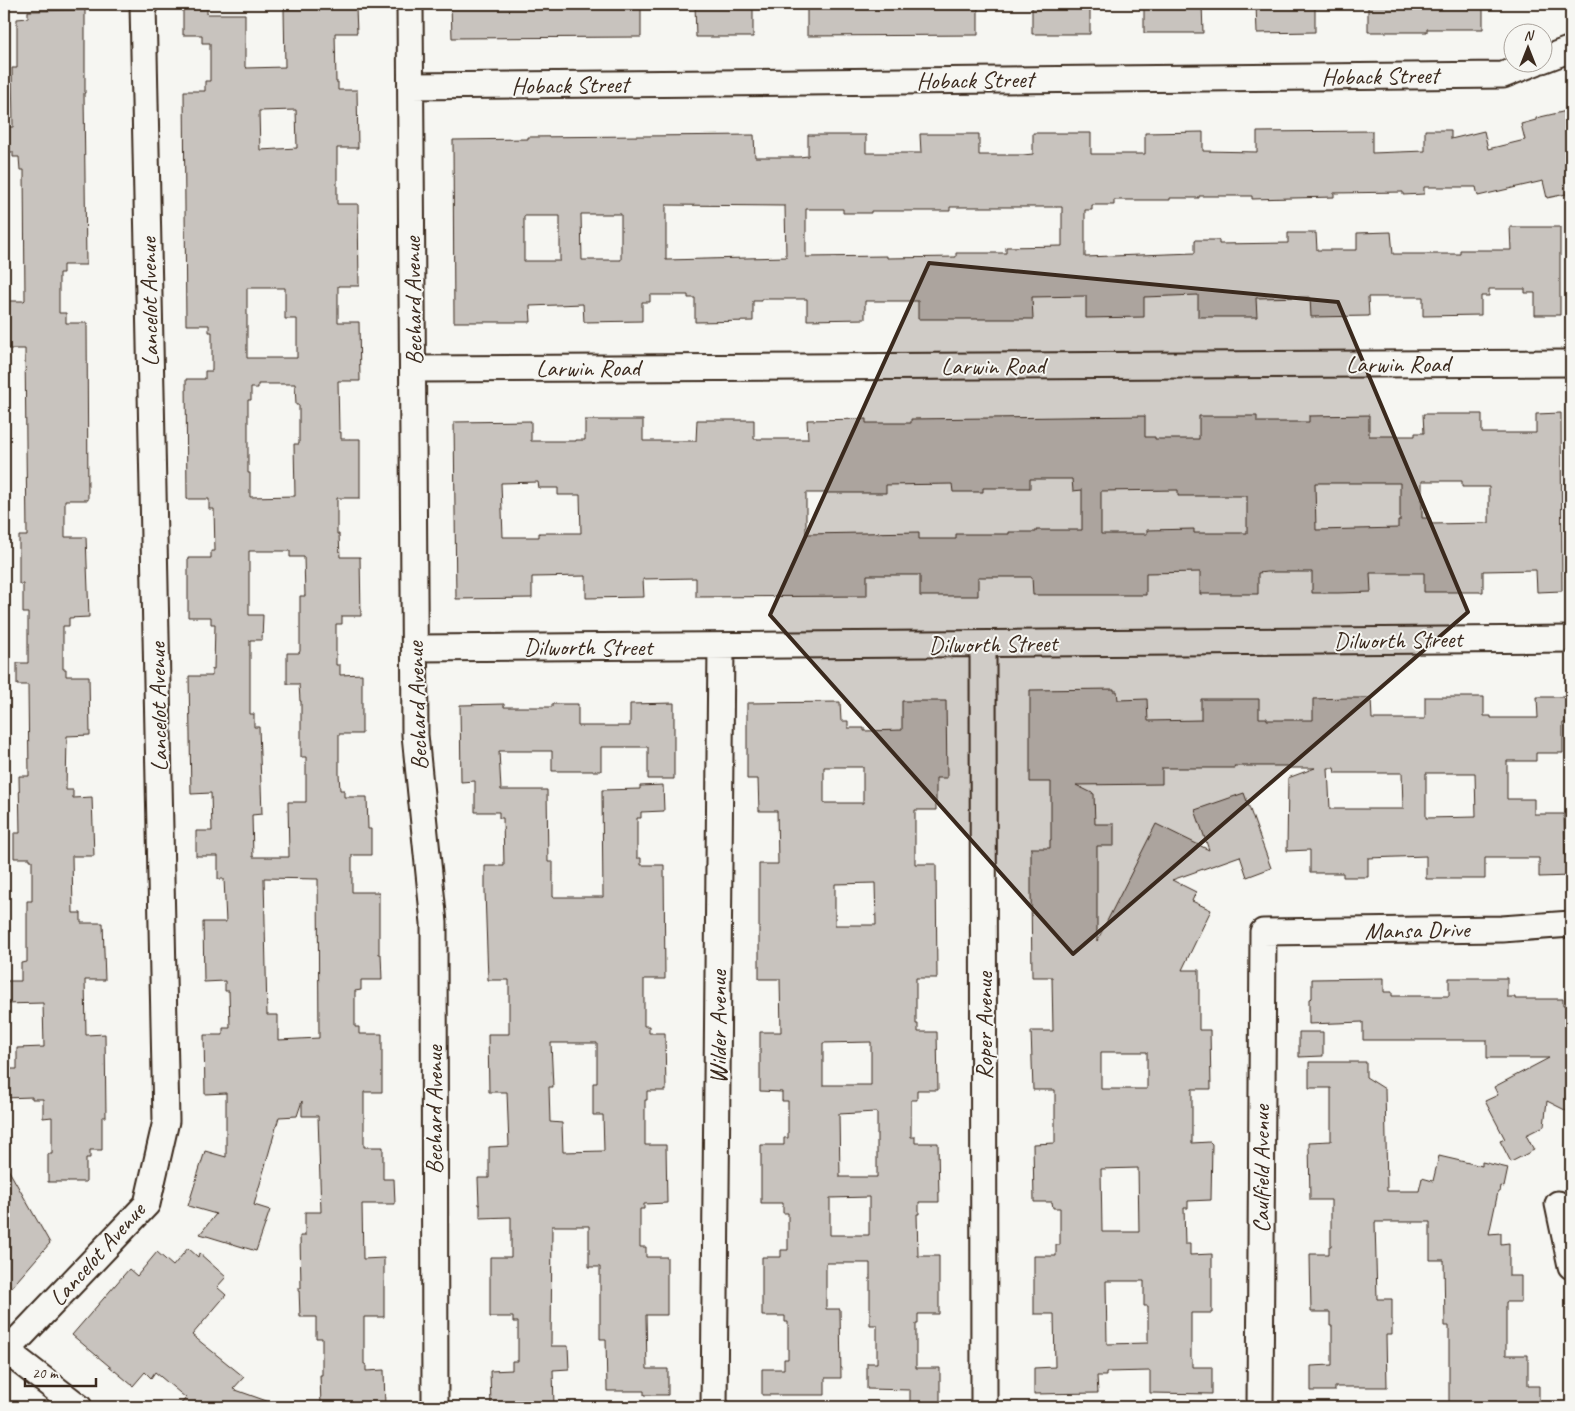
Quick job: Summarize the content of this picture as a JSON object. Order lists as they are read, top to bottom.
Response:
{
  "streets": {
    "street": [
      "Hoback Street",
      "Bechard Avenue",
      "Lancelot Avenue",
      "Larwin Road",
      "Dilworth Street",
      "Mansa Drive",
      "Roper Avenue",
      "Wilder Avenue",
      "Caulfield Avenue"
    ]
  },
  "crossings": [
    ["Hoback Street", "Bechard Avenue"],
    ["Bechard Avenue", "Larwin Road"],
    ["Bechard Avenue", "Dilworth Street"],
    ["Dilworth Street", "Roper Avenue"],
    ["Dilworth Street", "Wilder Avenue"],
    ["Mansa Drive", "Caulfield Avenue"]
  ],
  "scale_bar": "20 m",
  "north": "top"
}
